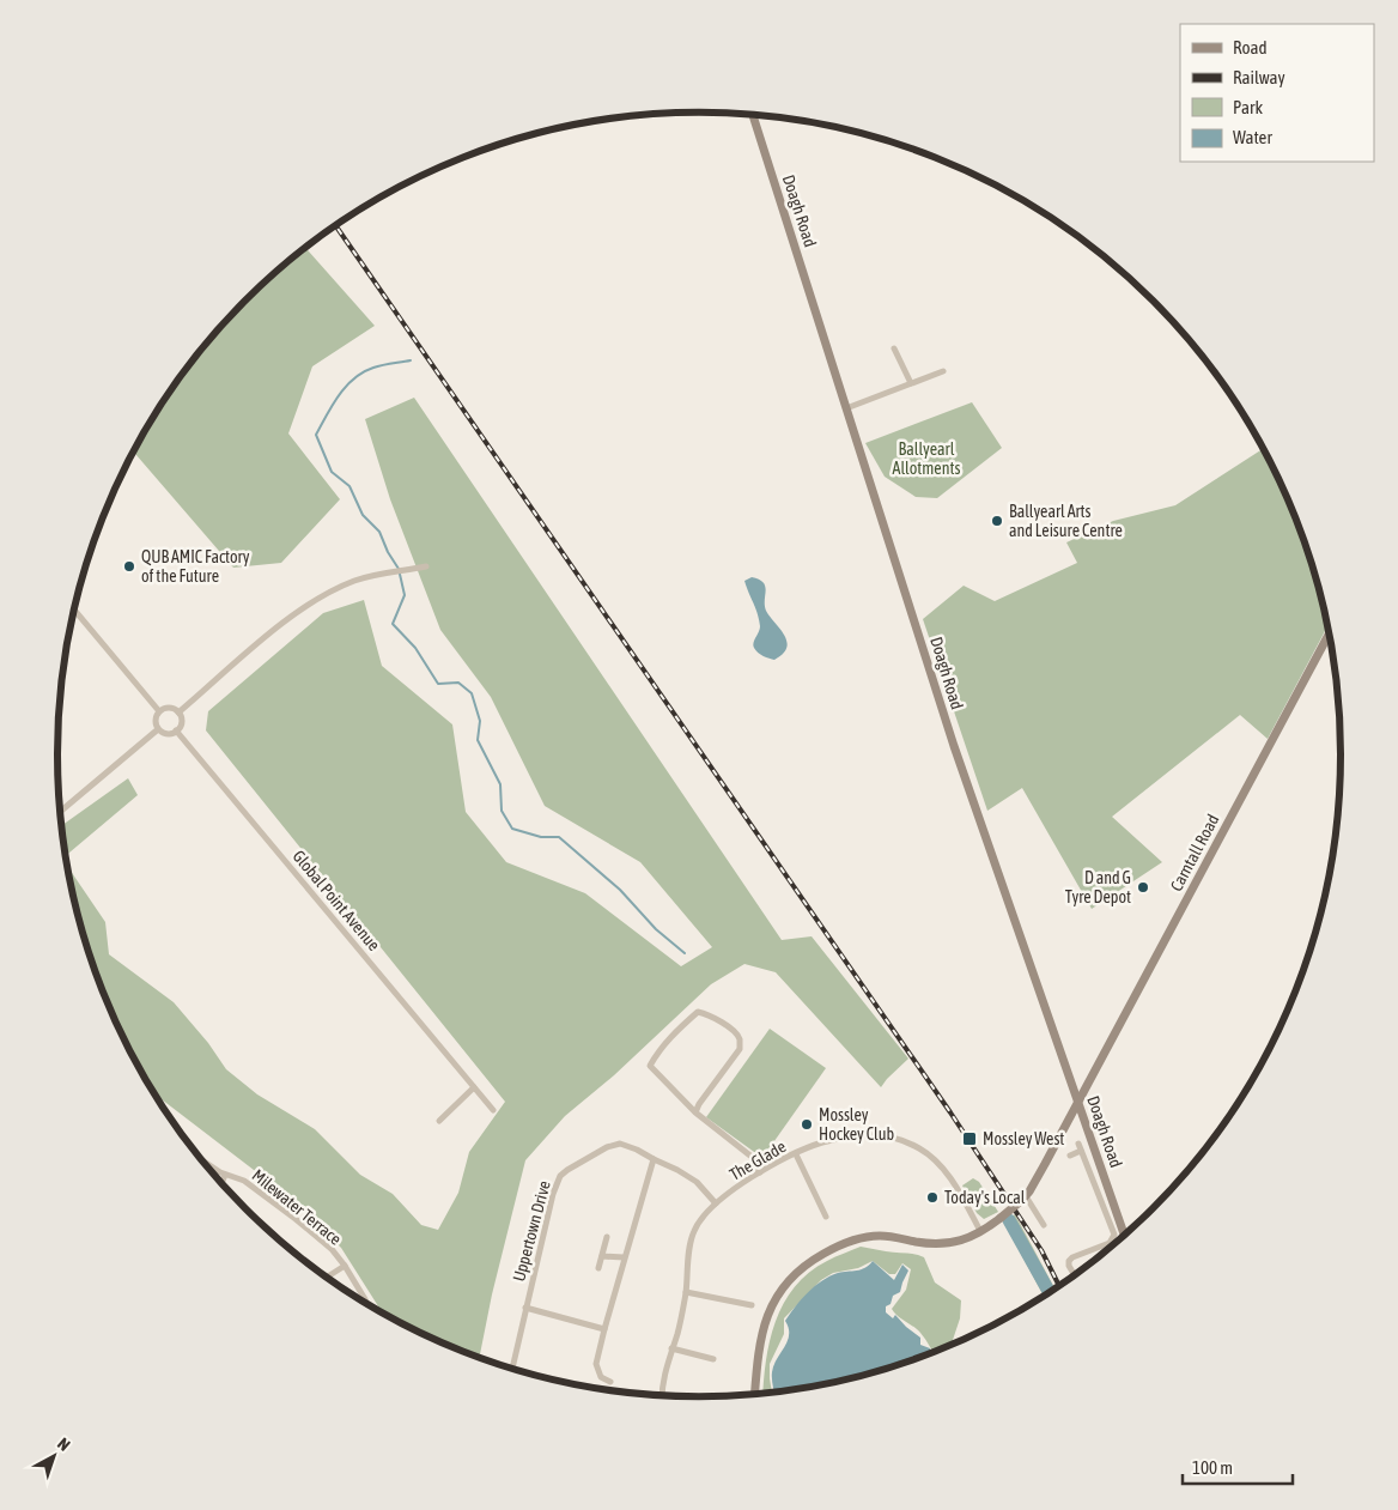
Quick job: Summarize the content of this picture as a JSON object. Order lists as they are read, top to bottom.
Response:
{
  "streets": {
    "main road": ["Doagh Road", "Carntall Road"],
    "street": [
      "Global Point Avenue",
      "The Glade",
      "Milewater Terrace",
      "Uppertown Drive"
    ]
  },
  "crossings": [
    ["Doagh Road", "Carntall Road"],
    ["The Glade", "Uppertown Drive"]
  ],
  "parks": ["Ballyearl Allotments"],
  "places": {
    "other": [
      "Ballyearl Arts and Leisure Centre",
      "QUB AMIC Factory of the Future",
      "D and G Tyre Depot",
      "Mossley Hockey Club",
      "Today's Local"
    ],
    "transit": ["Mossley West"]
  },
  "legend": [
    "Road",
    "Railway",
    "Park",
    "Water"
  ],
  "scale_bar": "100 m",
  "north": "top right"
}
